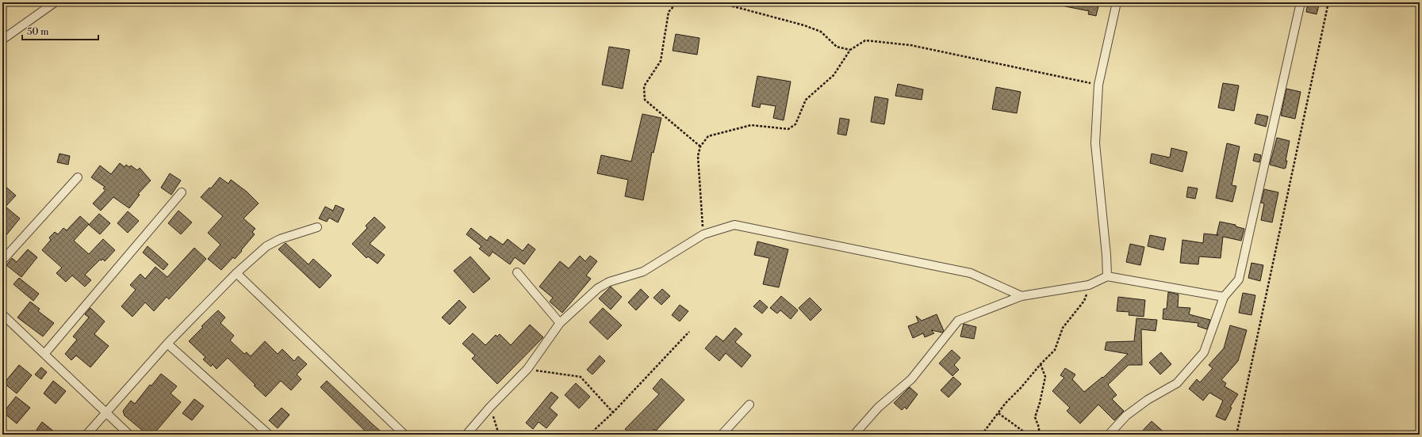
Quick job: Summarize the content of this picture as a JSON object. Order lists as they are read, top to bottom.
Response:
{
  "scale_bar": "50 m"
}
